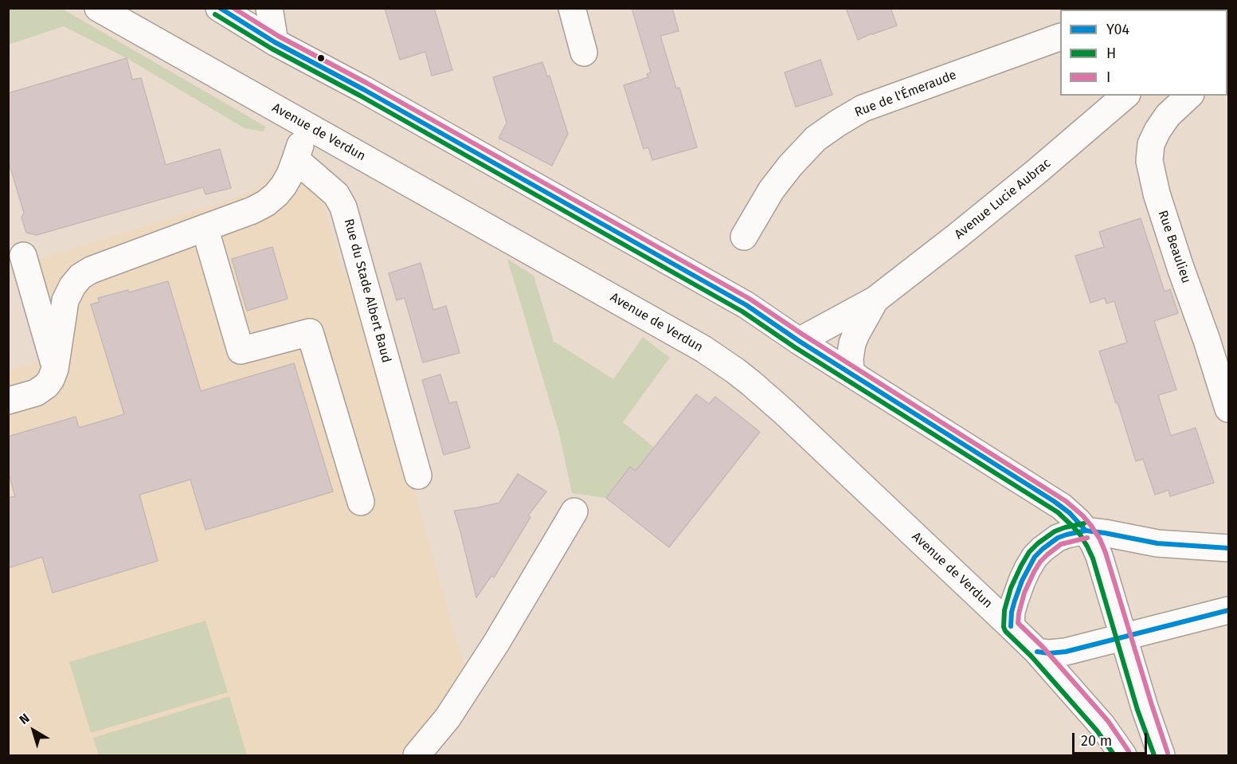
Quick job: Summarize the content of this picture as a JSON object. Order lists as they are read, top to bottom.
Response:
{
  "streets": {
    "street": [
      "Rue de l'Émeraude",
      "Avenue de Verdun",
      "Avenue Lucie Aubrac",
      "Rue Beaulieu",
      "Rue du Stade Albert Baud"
    ]
  },
  "lines": ["transit line Y04", "transit line I", "transit line H"],
  "legend": ["Y04", "H", "I"],
  "scale_bar": "20 m",
  "north": "top left"
}
